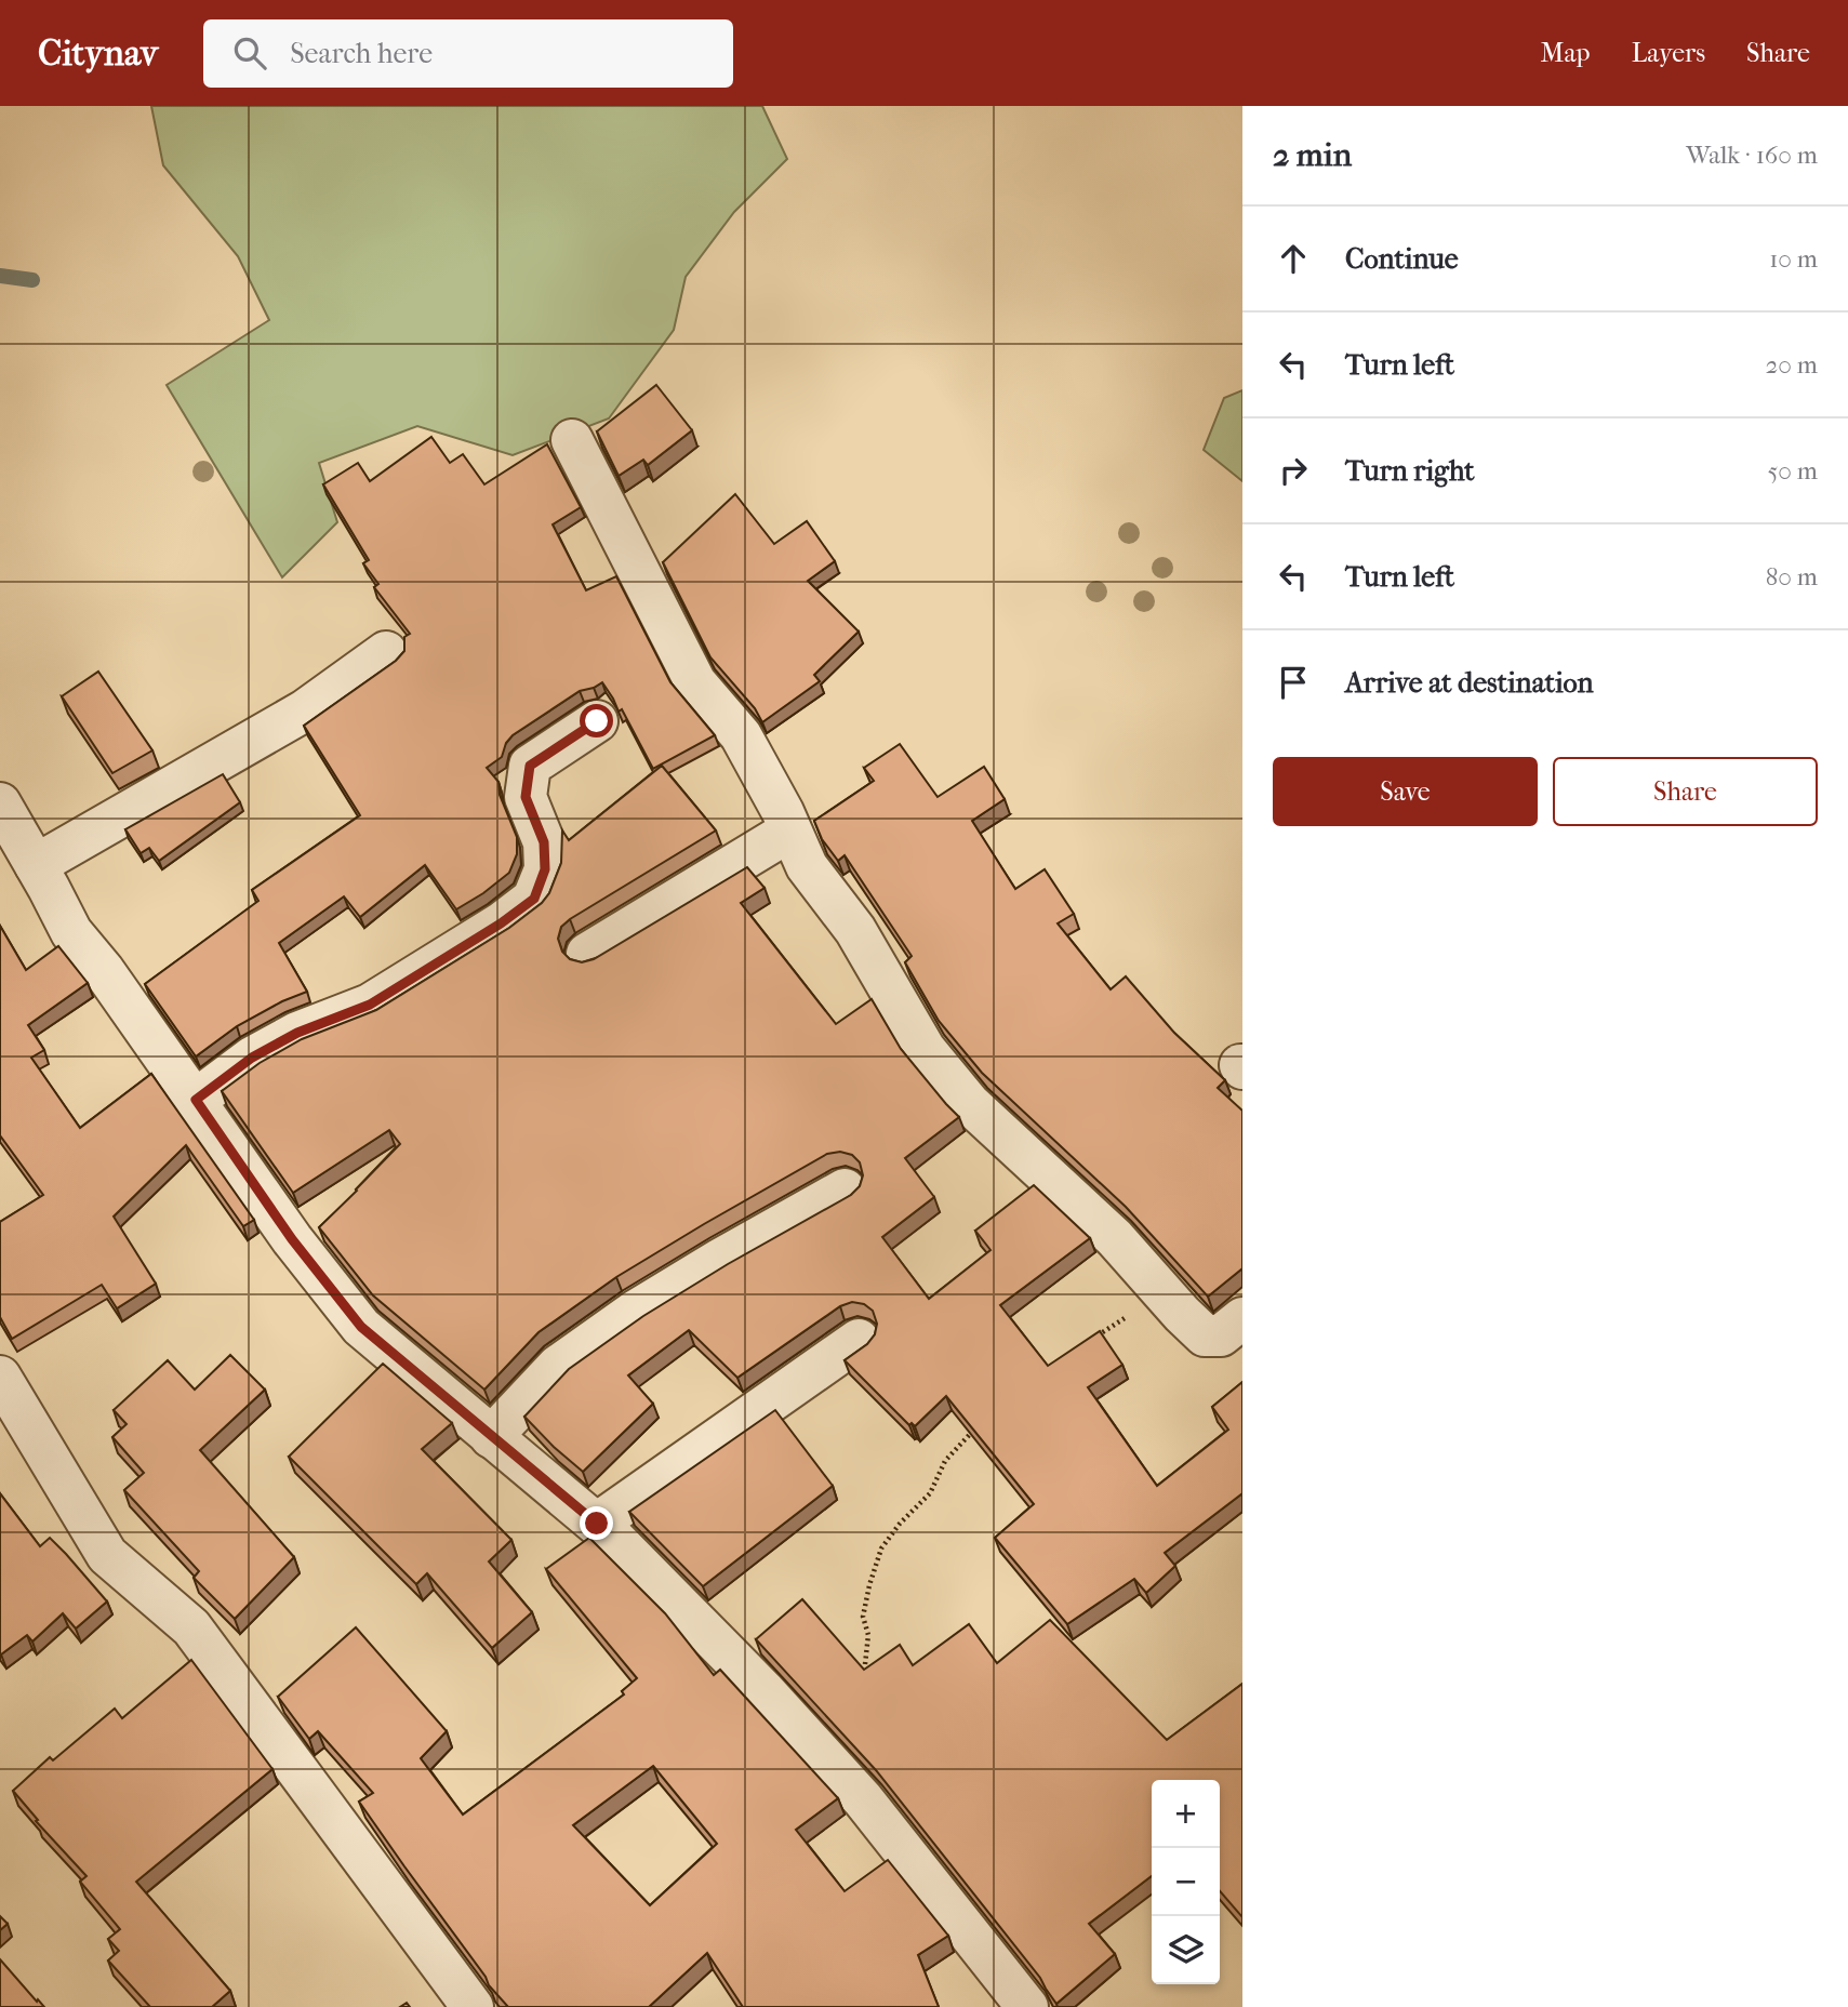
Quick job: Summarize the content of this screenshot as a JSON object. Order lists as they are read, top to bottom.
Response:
{
  "page": {
    "header": "Citynav",
    "search": "Search here",
    "nav": ["Map", "Layers", "Share"],
    "heading": ["2 min", "Walk · 160 m"],
    "list": [
      ["Continue", "10 m"],
      ["Turn left", "20 m"],
      ["Turn right", "50 m"],
      ["Turn left", "80 m"],
      "Arrive at destination"
    ],
    "buttons": ["Save", "Share"],
    "map_buttons": ["+", "−"]
  }
}
